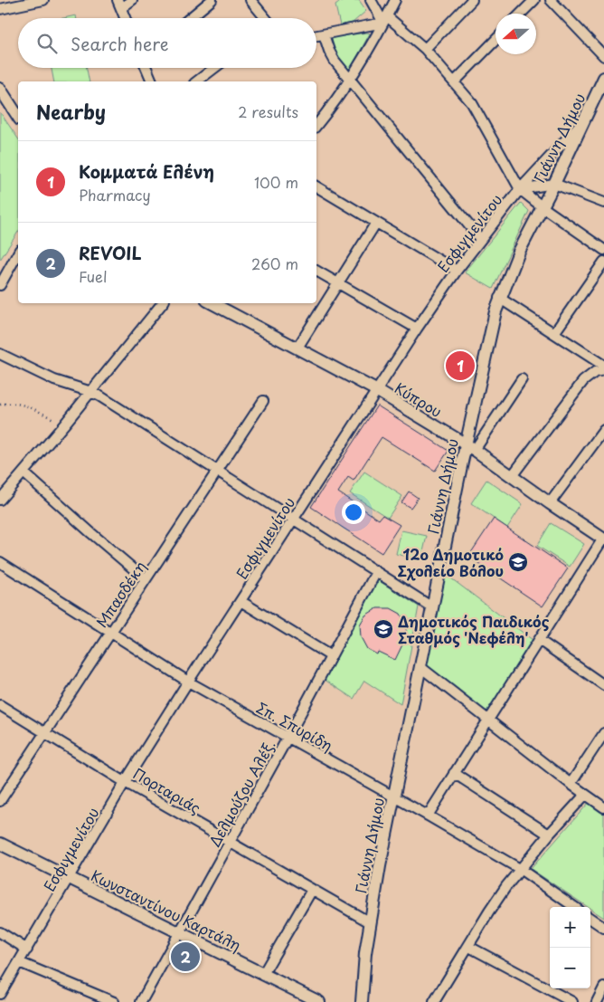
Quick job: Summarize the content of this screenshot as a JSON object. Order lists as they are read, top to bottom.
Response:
{
  "streets": {
    "street": [
      "Γιάννη Δήμου",
      "Εσφιγμενίτου",
      "Κύπρου",
      "Μπασδέκη",
      "Σπ. Σπυρίδη",
      "Πορταριάς",
      "Δελμούζου Αλέξ.",
      "Κωνσταντίνου Καρτάλη"
    ]
  },
  "crossings": [
    ["Γιάννη Δήμου", "Εσφιγμενίτου"],
    ["Γιάννη Δήμου", "Κύπρου"],
    ["Γιάννη Δήμου", "Σπ. Σπυρίδη"],
    ["Γιάννη Δήμου", "Πορταριάς"],
    ["Εσφιγμενίτου", "Κύπρου"],
    ["Εσφιγμενίτου", "Σπ. Σπυρίδη"],
    ["Εσφιγμενίτου", "Πορταριάς"],
    ["Εσφιγμενίτου", "Κωνσταντίνου Καρτάλη"],
    ["Μπασδέκη", "Σπ. Σπυρίδη"],
    ["Μπασδέκη", "Πορταριάς"],
    ["Σπ. Σπυρίδη", "Δελμούζου Αλέξ."],
    ["Πορταριάς", "Δελμούζου Αλέξ."],
    ["Δελμούζου Αλέξ.", "Κωνσταντίνου Καρτάλη"]
  ],
  "places": {
    "school or university": ["12ο Δημοτικό Σχολείο Βόλου", "Δημοτικός Παιδικός Σταθμός 'Νεφέλη'"]
  },
  "north": "left",
  "page": {
    "search": "Search here",
    "heading": ["Nearby", "2 results"],
    "list": [
      {
        "mark": "1",
        "name": "Κομματά Ελένη",
        "note": "Pharmacy",
        "value": "100 m"
      },
      {
        "mark": "2",
        "name": "REVOIL",
        "note": "Fuel",
        "value": "260 m"
      }
    ],
    "pins": ["1", "2"],
    "map_buttons": ["+", "−"]
  }
}
